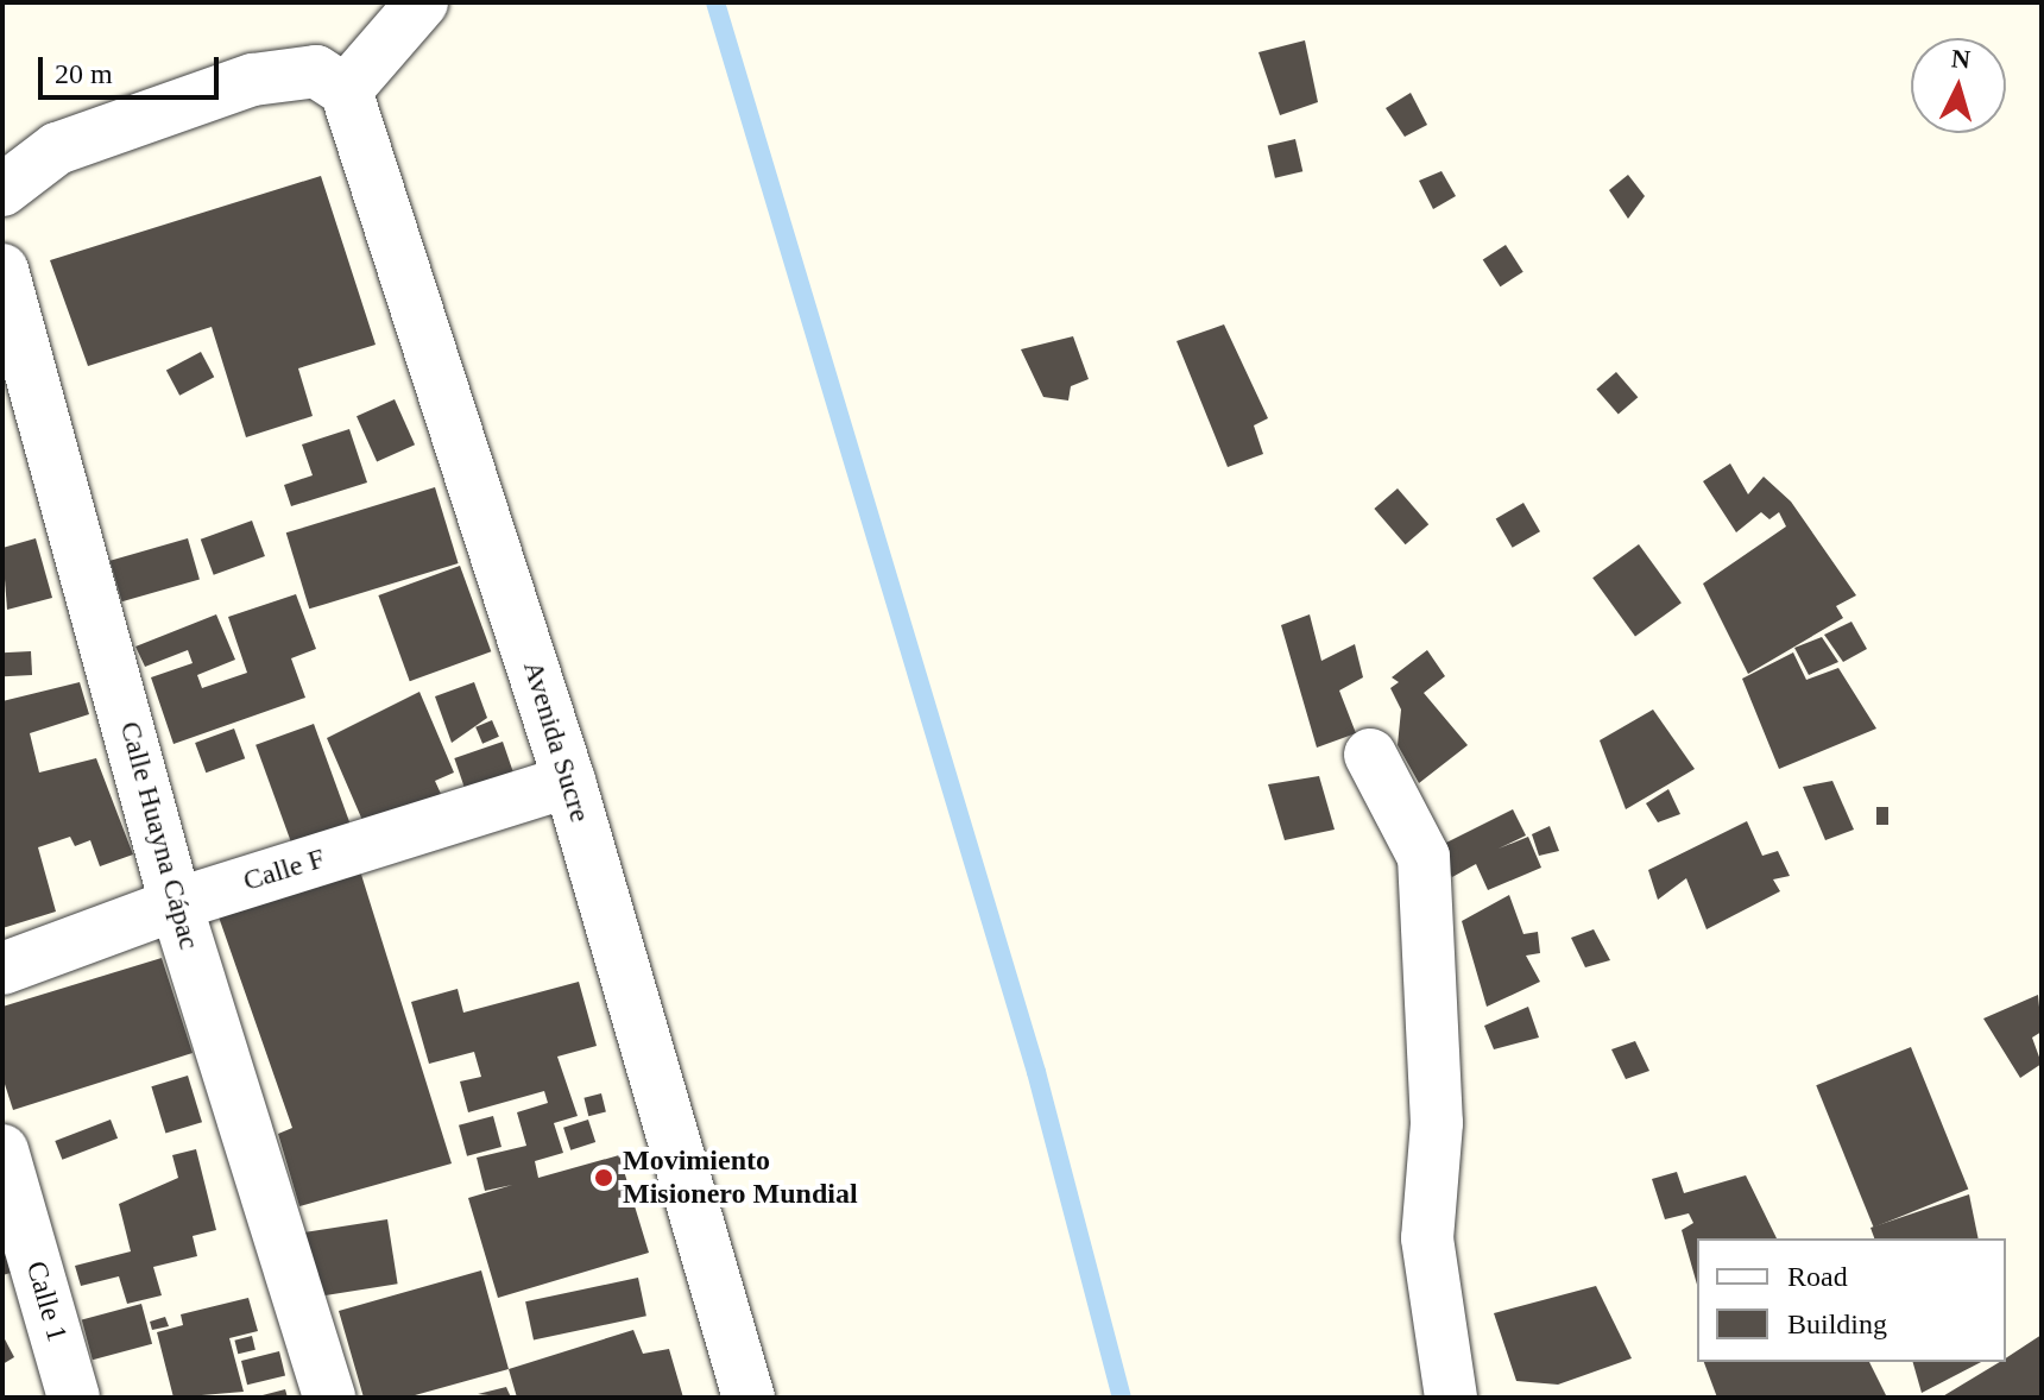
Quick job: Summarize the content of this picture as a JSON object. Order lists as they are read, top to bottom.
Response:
{
  "streets": {
    "street": [
      "Avenida Sucre",
      "Calle Huayna Cápac",
      "Calle F",
      "Calle 1"
    ]
  },
  "crossings": [
    ["Avenida Sucre", "Calle F"],
    ["Calle Huayna Cápac", "Calle F"]
  ],
  "places": ["Movimiento Misionero Mundial"],
  "legend": ["Road", "Building"],
  "scale_bar": "20 m",
  "north": "top"
}
